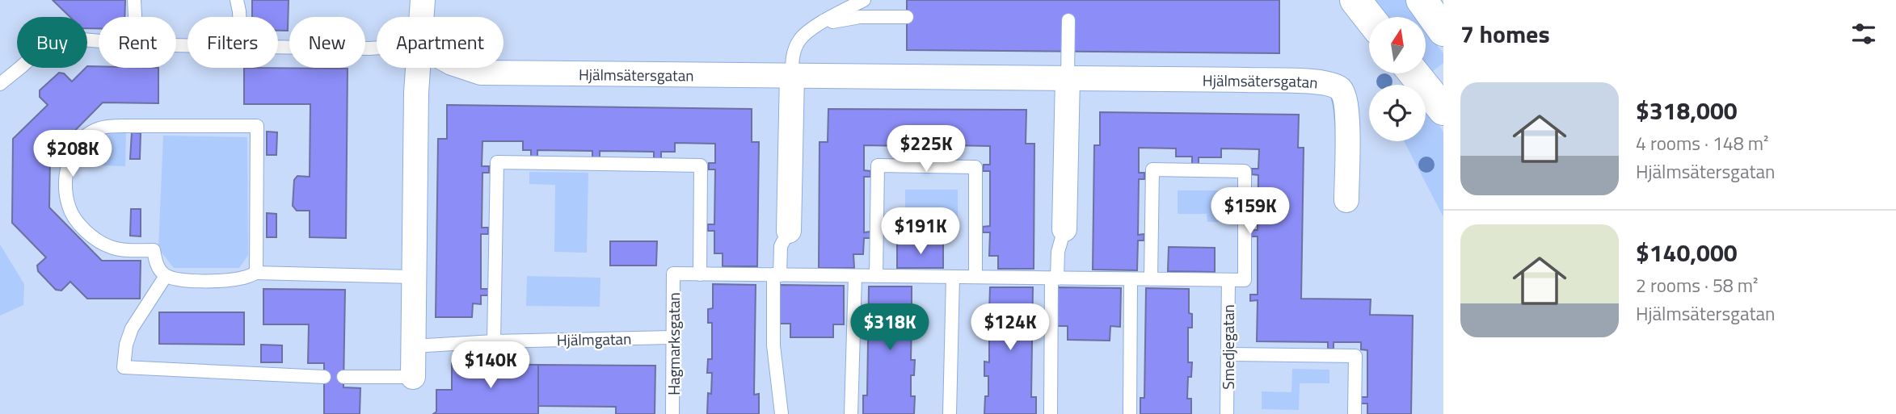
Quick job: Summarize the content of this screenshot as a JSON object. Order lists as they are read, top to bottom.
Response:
{
  "streets": {
    "street": ["Hjälmsätersgatan"],
    "lane": ["Hjälmgatan", "Hagmarksgatan", "Smedjegatan"]
  },
  "crossings": [
    ["Hjälmgatan", "Hagmarksgatan"]
  ],
  "north": "top",
  "page": {
    "heading": "7 homes",
    "chip": [
      "Buy",
      "Rent",
      "Filters",
      "New",
      "Apartment"
    ],
    "list": [
      {
        "name": "$318,000",
        "note": "4 rooms · 148 m² · Hjälmsätersgatan"
      },
      {
        "name": "$140,000",
        "note": "2 rooms · 58 m² · Hjälmsätersgatan"
      }
    ],
    "price": [
      "$225K",
      "$208K",
      "$159K",
      "$191K",
      "$318K",
      "$124K",
      "$140K"
    ]
  }
}
